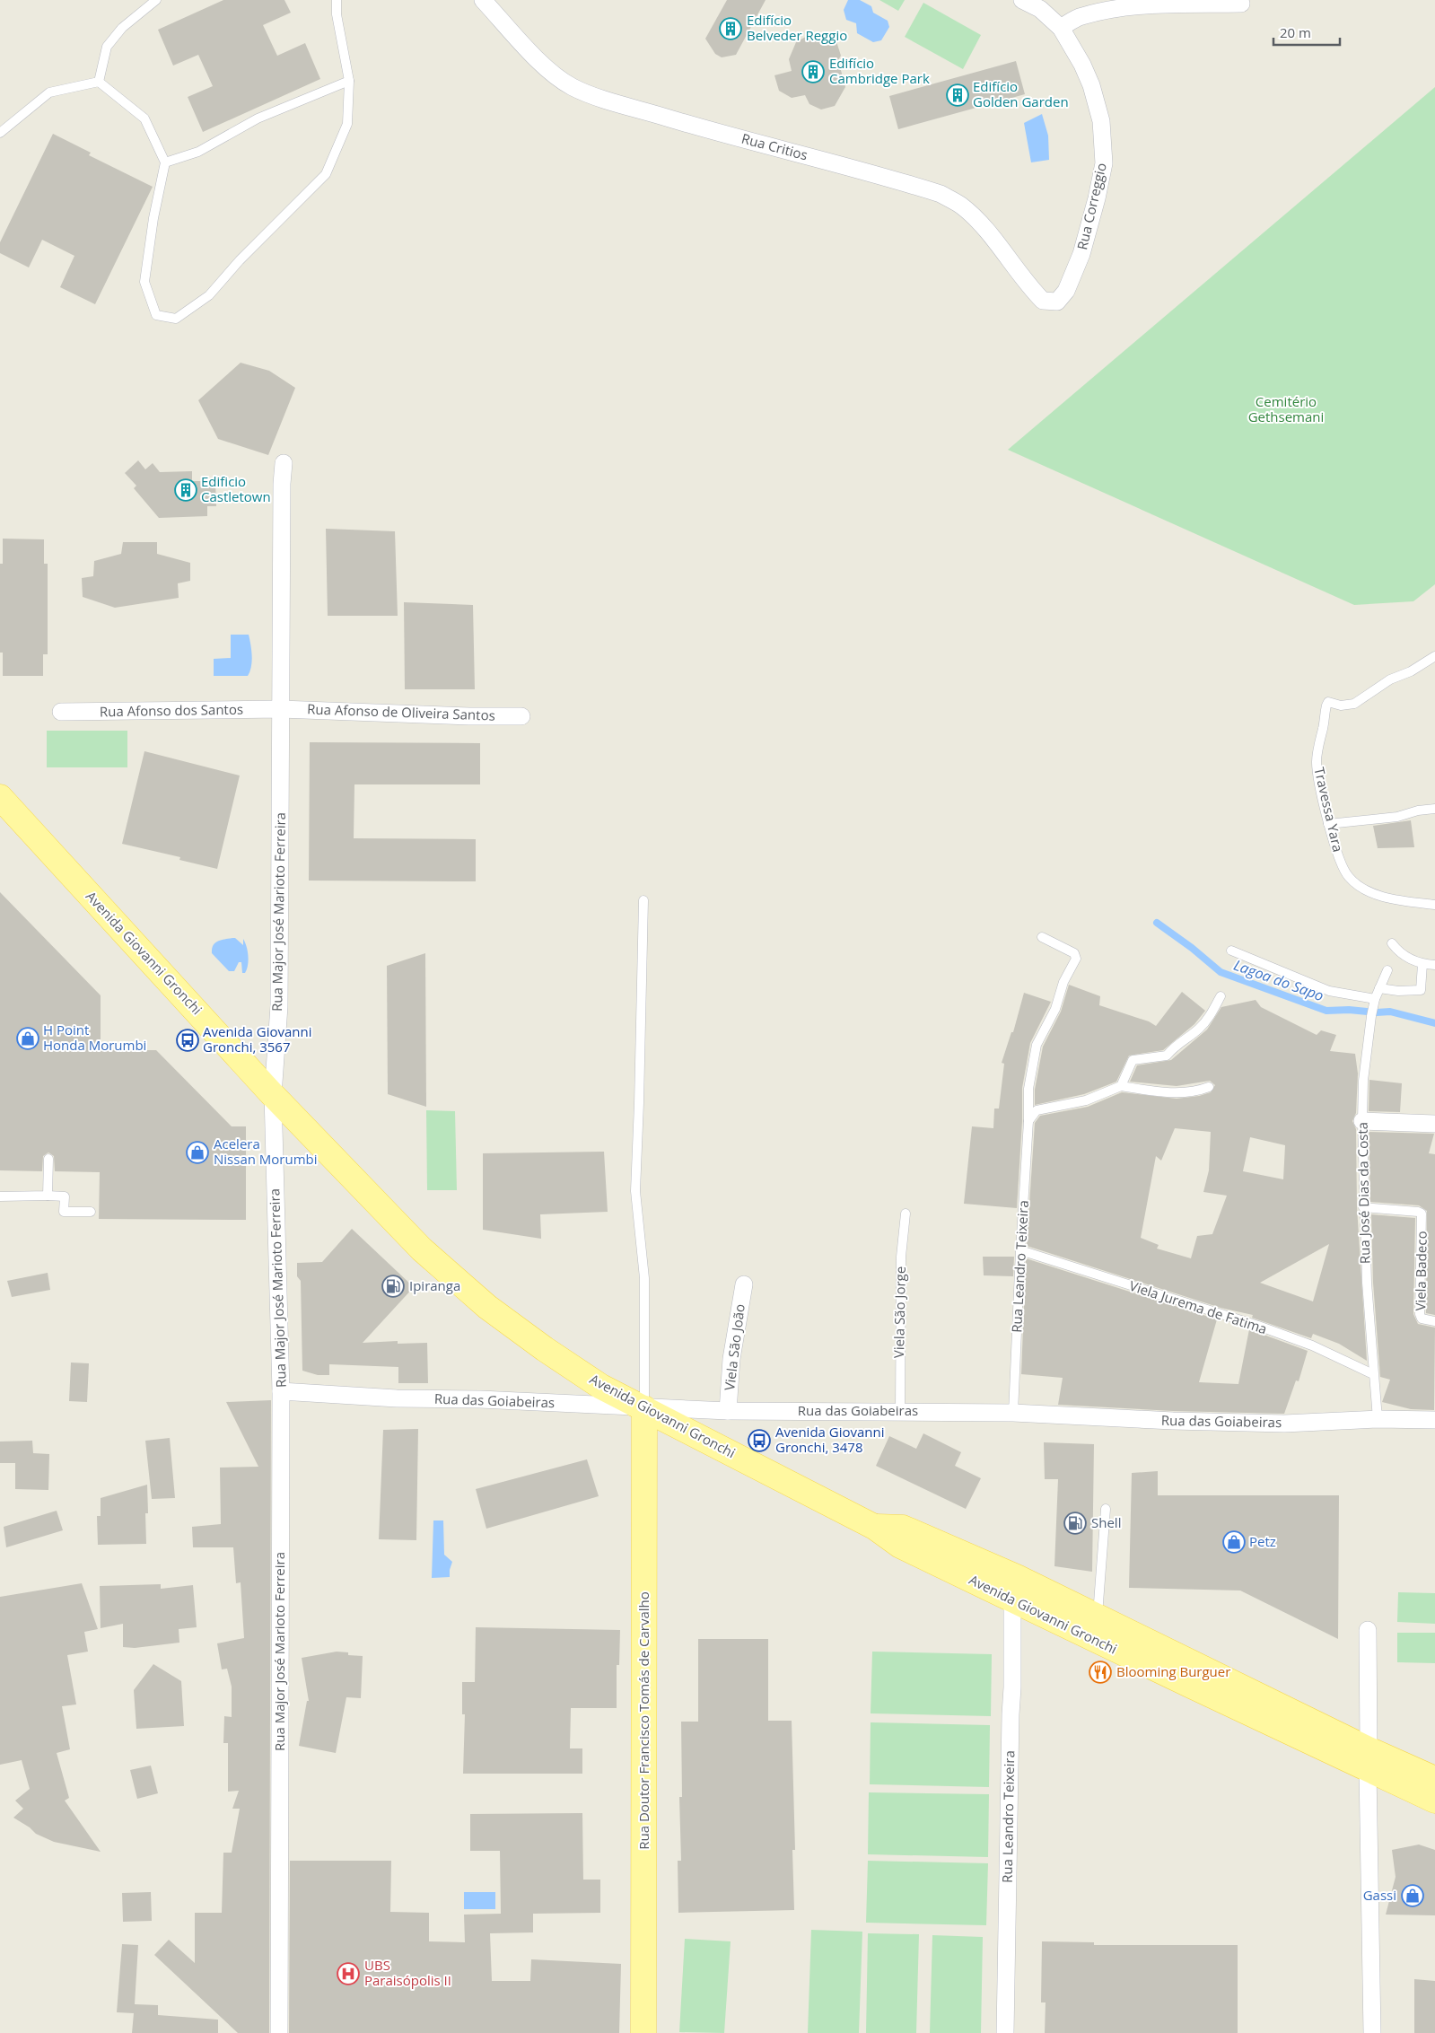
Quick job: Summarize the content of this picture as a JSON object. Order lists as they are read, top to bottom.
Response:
{
  "streets": {
    "main road": ["Avenida Giovanni Gronchi", "Rua Doutor Francisco Tomás de Carvalho"],
    "street": [
      "Rua Critios",
      "Rua Correggio",
      "Rua Afonso dos Santos",
      "Rua Afonso de Oliveira Santos",
      "Rua Major José Marioto Ferreira",
      "Rua Leandro Teixeira",
      "Viela São João",
      "Rua das Goiabeiras"
    ],
    "lane": [
      "Travessa Yara",
      "Rua José Dias da Costa",
      "Viela Badeco",
      "Viela Jurema de Fatima",
      "Viela São Jorge"
    ]
  },
  "crossings": [
    ["Rua Critios", "Rua Correggio"],
    ["Rua Afonso dos Santos", "Rua Afonso de Oliveira Santos"],
    ["Rua Afonso dos Santos", "Rua Major José Marioto Ferreira"],
    ["Rua Afonso de Oliveira Santos", "Rua Major José Marioto Ferreira"],
    ["Rua Major José Marioto Ferreira", "Avenida Giovanni Gronchi"],
    ["Rua Major José Marioto Ferreira", "Rua das Goiabeiras"],
    ["Avenida Giovanni Gronchi", "Rua Leandro Teixeira"],
    ["Avenida Giovanni Gronchi", "Rua das Goiabeiras"],
    ["Avenida Giovanni Gronchi", "Rua Doutor Francisco Tomás de Carvalho"],
    ["Rua José Dias da Costa", "Viela Badeco"],
    ["Rua José Dias da Costa", "Viela Jurema de Fatima"],
    ["Rua José Dias da Costa", "Rua das Goiabeiras"],
    ["Rua Leandro Teixeira", "Viela Jurema de Fatima"],
    ["Rua Leandro Teixeira", "Rua das Goiabeiras"],
    ["Viela São Jorge", "Rua das Goiabeiras"],
    ["Viela São João", "Rua das Goiabeiras"],
    ["Rua das Goiabeiras", "Rua Doutor Francisco Tomás de Carvalho"]
  ],
  "water": ["Lagoa do Sapo"],
  "parks": ["Cemitério Gethsemani"],
  "places": {
    "building": [
      "Edifício Belveder Reggio",
      "Edifício Cambridge Park",
      "Edifício Golden Garden",
      "Edificio Castletown"
    ],
    "shop": [
      "H Point Honda Morumbi",
      "Acelera Nissan Morumbi",
      "Petz",
      "Gassi"
    ],
    "bus stop": ["Avenida Giovanni Gronchi, 3567", "Avenida Giovanni Gronchi, 3478"],
    "fuel station": ["Ipiranga", "Shell"],
    "restaurant": ["Blooming Burguer"],
    "hospital": ["UBS Paraisópolis II"]
  },
  "scale_bar": "20 m"
}
